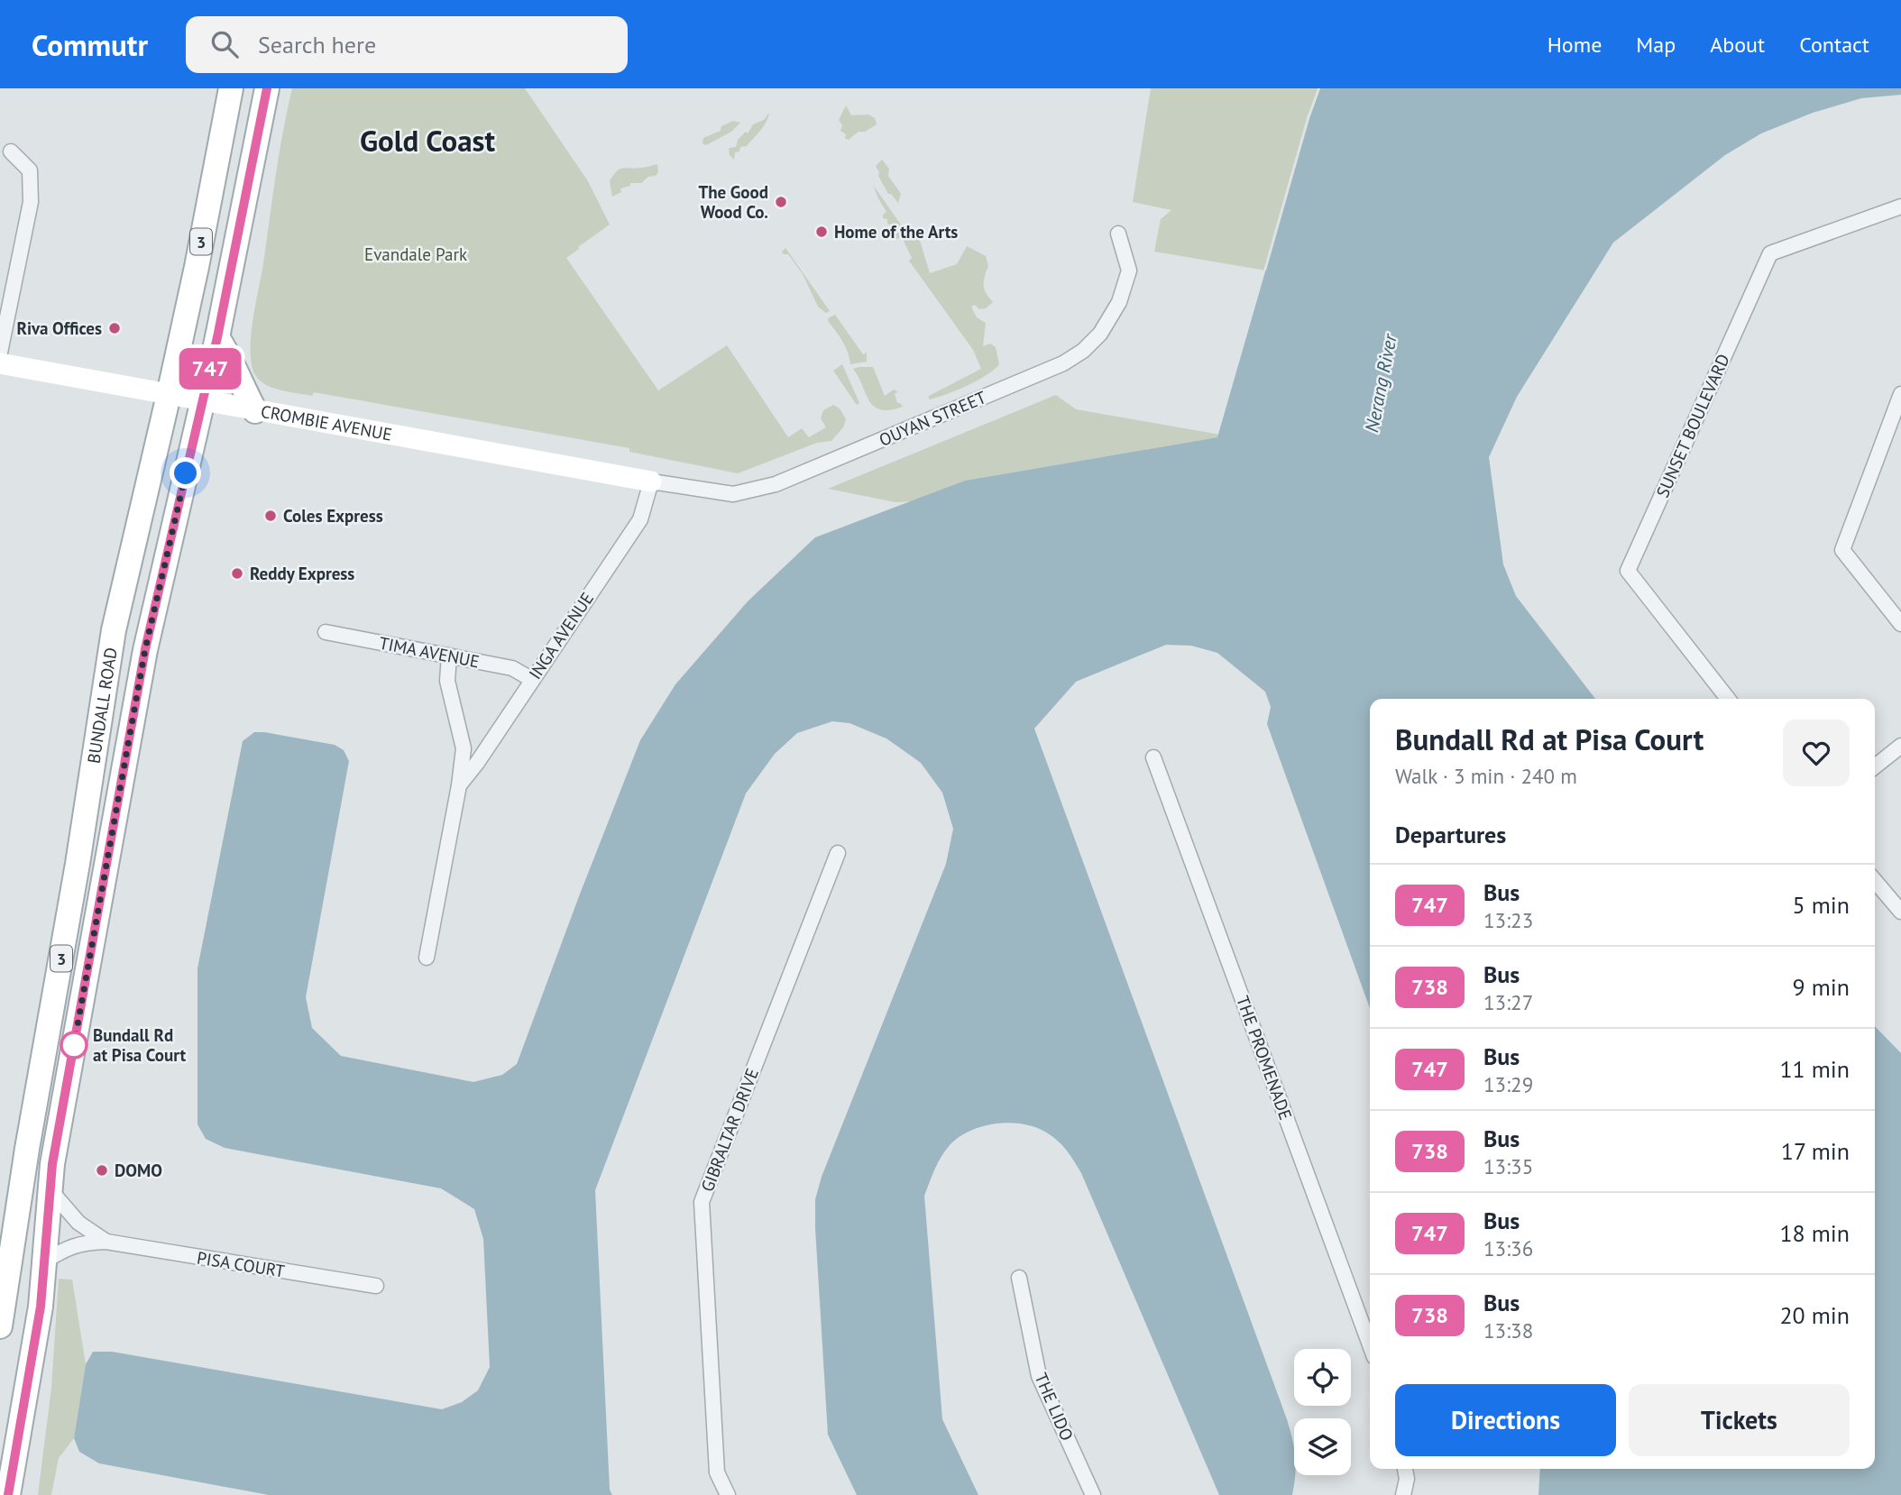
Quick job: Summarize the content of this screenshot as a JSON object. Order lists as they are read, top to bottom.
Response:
{
  "streets": {
    "main road": ["3", "BUNDALL ROAD"],
    "street": [
      "OUYAN STREET",
      "CROMBIE AVENUE",
      "SUNSET BOULEVARD",
      "INGA AVENUE",
      "TIMA AVENUE",
      "THE PROMENADE",
      "GIBRALTAR DRIVE",
      "PISA COURT",
      "THE LIDO"
    ]
  },
  "crossings": [
    ["OUYAN STREET", "CROMBIE AVENUE"],
    ["OUYAN STREET", "INGA AVENUE"],
    ["CROMBIE AVENUE", "INGA AVENUE"],
    ["CROMBIE AVENUE", "BUNDALL ROAD"],
    ["INGA AVENUE", "TIMA AVENUE"],
    ["BUNDALL ROAD", "PISA COURT"]
  ],
  "districts": ["Gold Coast"],
  "water": ["Nerang River"],
  "parks": ["Evandale Park"],
  "places": [
    "The Good Wood Co.",
    "Home of the Arts",
    "Riva Offices",
    "Coles Express",
    "Reddy Express",
    "Bundall Rd at Pisa Court",
    "DOMO"
  ],
  "lines": ["bus line 747"],
  "page": {
    "header": "Commutr",
    "search": "Search here",
    "nav": [
      "Home",
      "Map",
      "About",
      "Contact"
    ],
    "on_map": "747",
    "heading": [
      ["Bundall Rd at Pisa Court", "Walk · 3 min · 240 m"],
      "Departures"
    ],
    "list": [
      {
        "mark": "747",
        "name": "Bus",
        "note": "13:23",
        "value": "5 min"
      },
      {
        "mark": "738",
        "name": "Bus",
        "note": "13:27",
        "value": "9 min"
      },
      {
        "mark": "747",
        "name": "Bus",
        "note": "13:29",
        "value": "11 min"
      },
      {
        "mark": "738",
        "name": "Bus",
        "note": "13:35",
        "value": "17 min"
      },
      {
        "mark": "747",
        "name": "Bus",
        "note": "13:36",
        "value": "18 min"
      },
      {
        "mark": "738",
        "name": "Bus",
        "note": "13:38",
        "value": "20 min"
      }
    ],
    "buttons": ["Directions", "Tickets"]
  }
}
